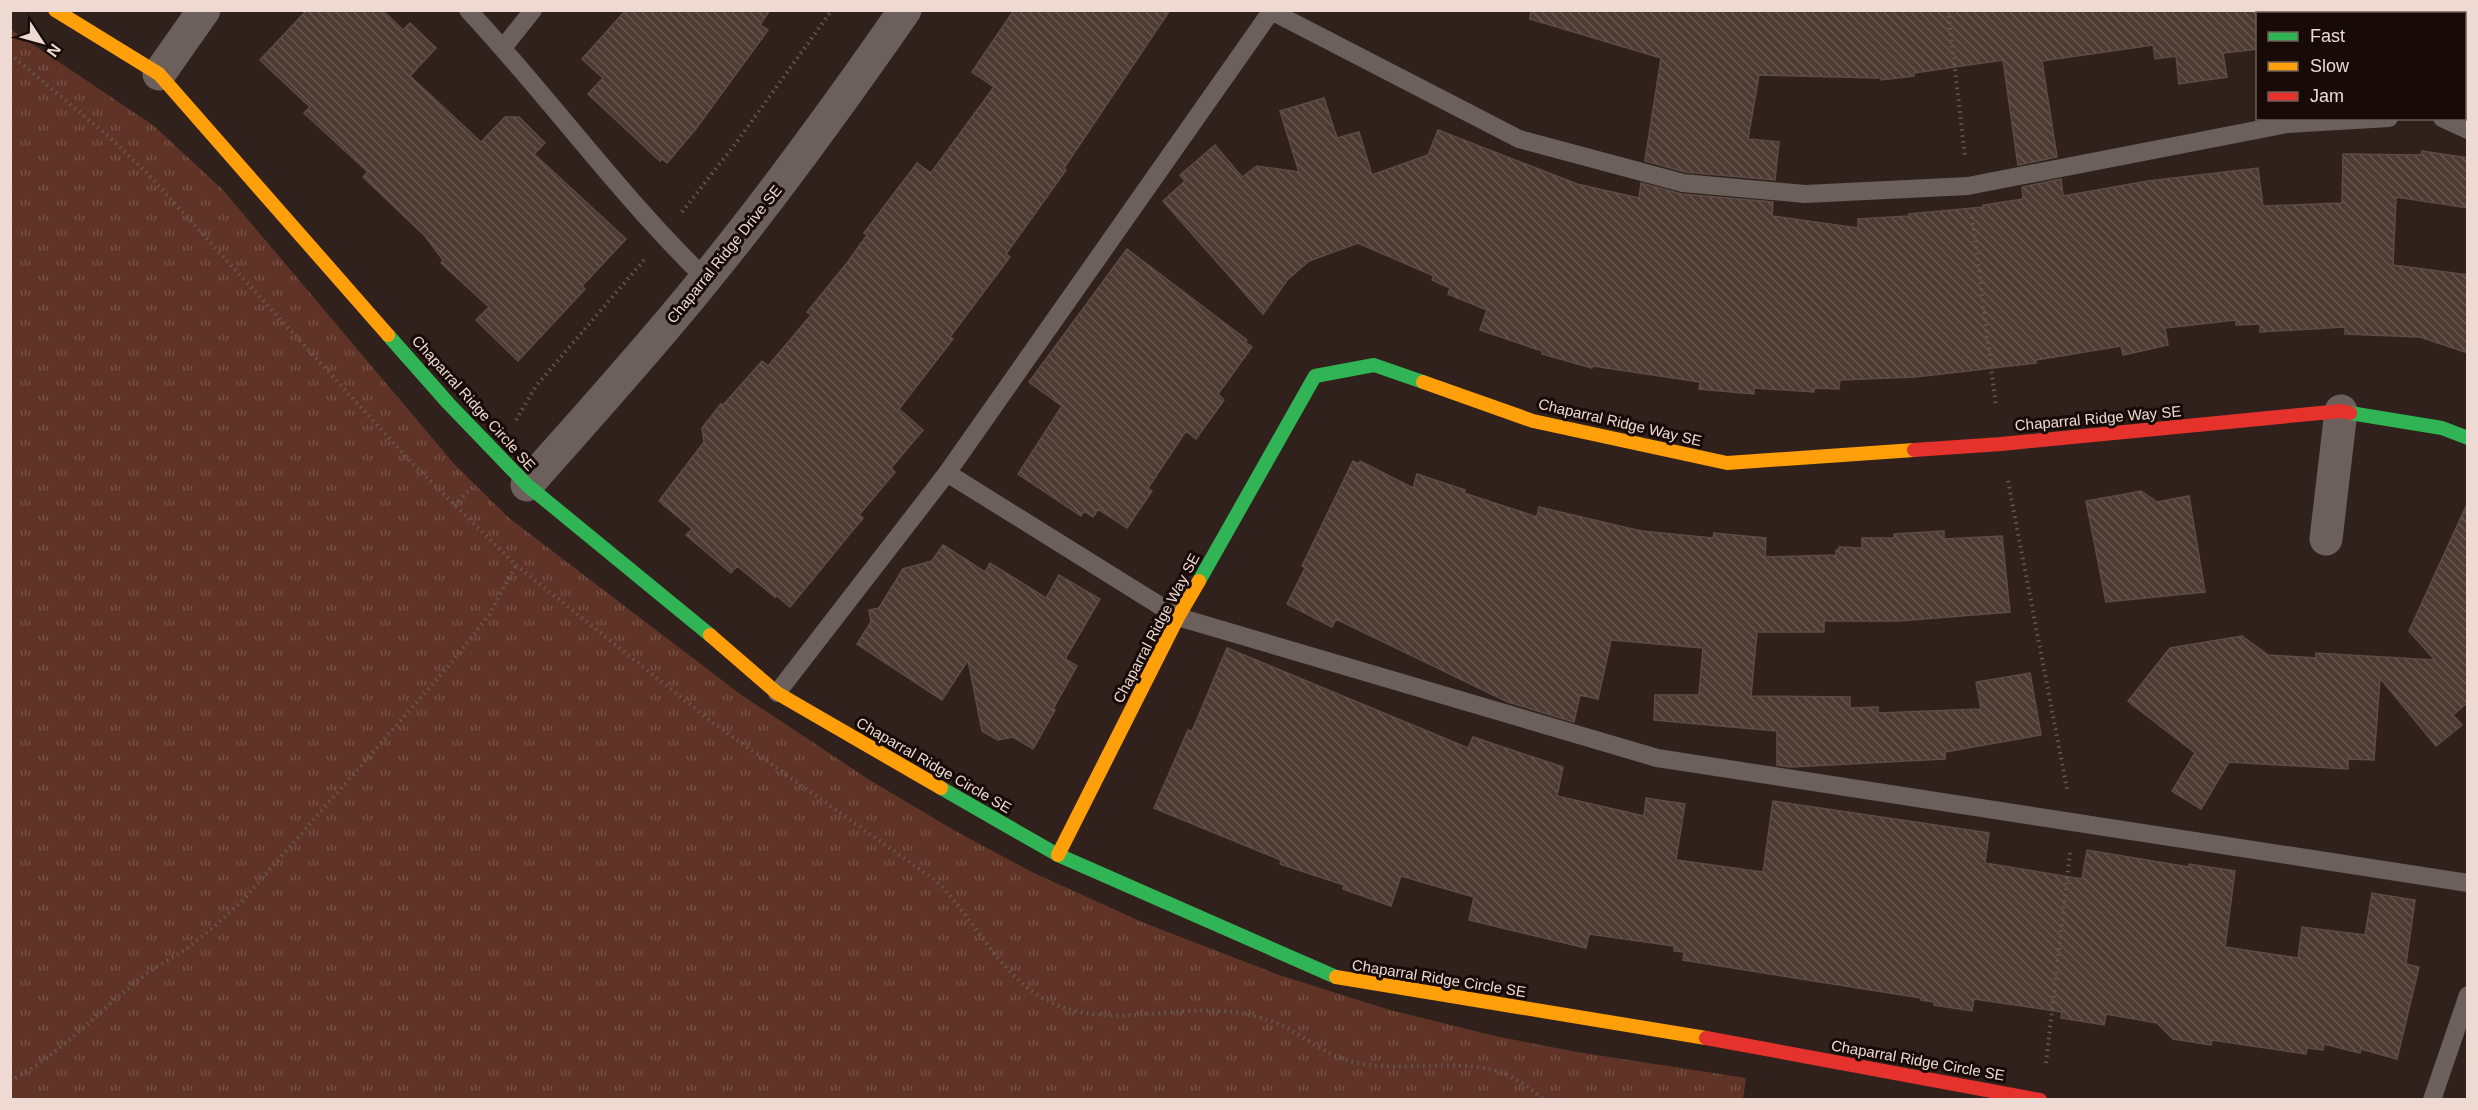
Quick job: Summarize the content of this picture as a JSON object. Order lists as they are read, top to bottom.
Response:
{
  "streets": {
    "street": ["Chaparral Ridge Drive SE", "Chaparral Ridge Circle SE", "Chaparral Ridge Way SE"]
  },
  "crossings": [
    ["Chaparral Ridge Drive SE", "Chaparral Ridge Circle SE"],
    ["Chaparral Ridge Circle SE", "Chaparral Ridge Way SE"]
  ],
  "legend": ["Fast", "Slow", "Jam"],
  "north": "bottom right"
}
